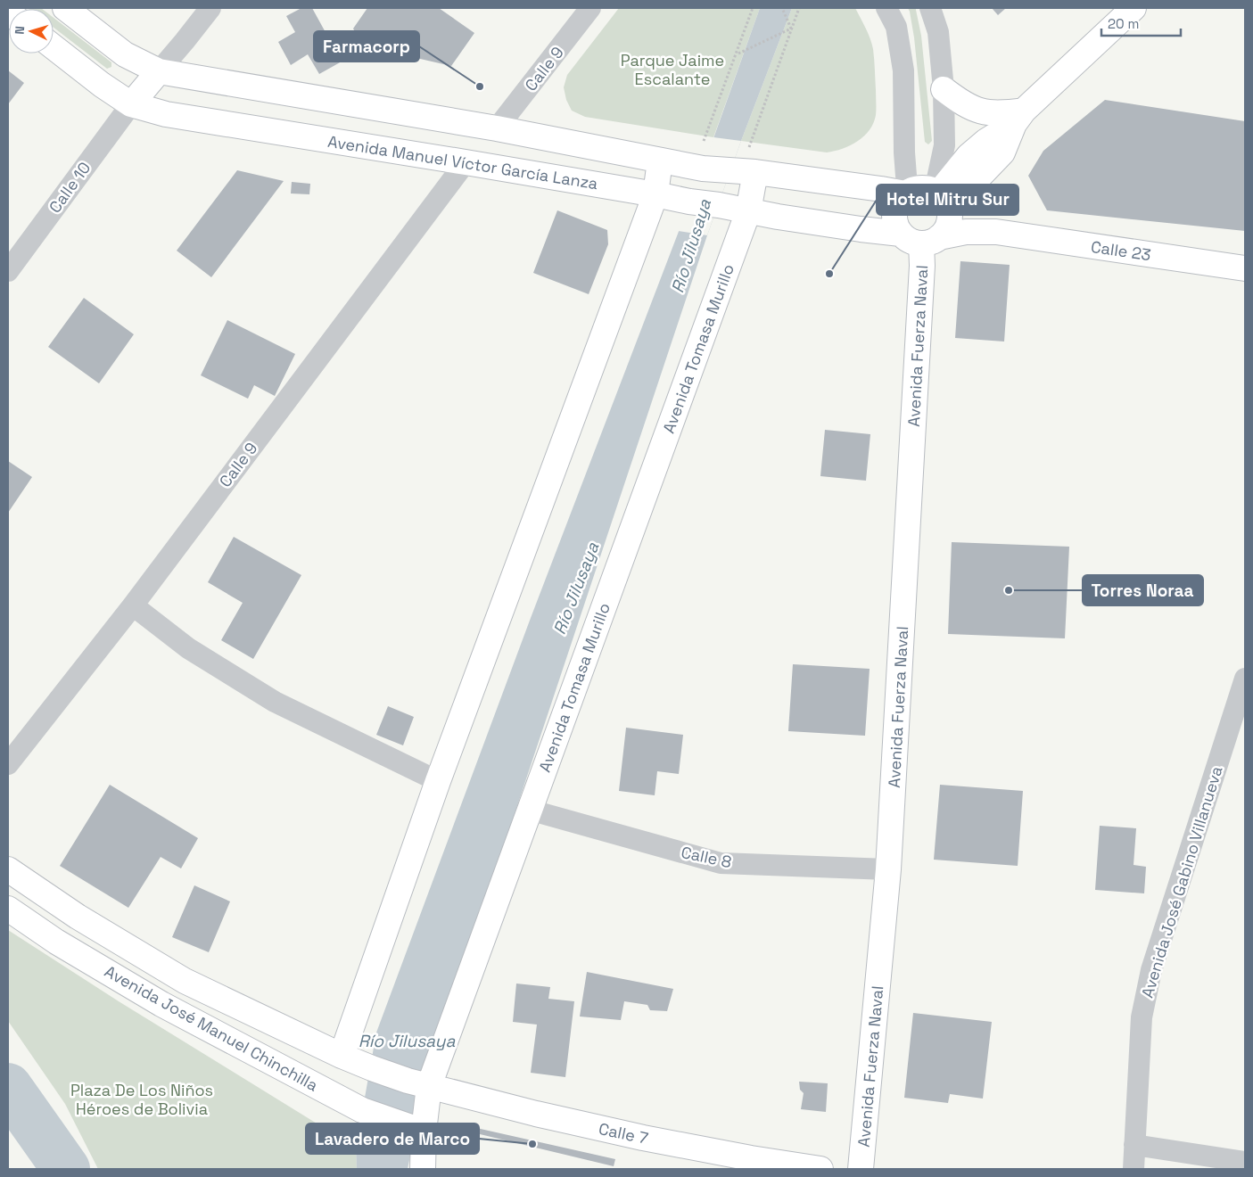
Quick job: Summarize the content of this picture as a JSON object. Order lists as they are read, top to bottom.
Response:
{
  "streets": {
    "main road": [
      "Avenida Manuel Víctor García Lanza",
      "Calle 23",
      "Avenida Fuerza Naval",
      "Avenida Tomasa Murillo",
      "Avenida José Manuel Chinchilla",
      "Calle 7"
    ],
    "street": [
      "Calle 9",
      "Calle 10",
      "Calle 8",
      "Avenida José Gabino Villanueva"
    ]
  },
  "crossings": [
    ["Calle 9", "Avenida Manuel Víctor García Lanza"],
    ["Avenida Manuel Víctor García Lanza", "Calle 10"],
    ["Avenida Manuel Víctor García Lanza", "Calle 23"],
    ["Avenida Manuel Víctor García Lanza", "Avenida Fuerza Naval"],
    ["Avenida Manuel Víctor García Lanza", "Avenida Tomasa Murillo"],
    ["Calle 23", "Avenida Fuerza Naval"],
    ["Avenida Fuerza Naval", "Calle 8"],
    ["Avenida Tomasa Murillo", "Calle 8"],
    ["Avenida Tomasa Murillo", "Avenida José Manuel Chinchilla"],
    ["Avenida Tomasa Murillo", "Calle 7"],
    ["Avenida José Manuel Chinchilla", "Calle 7"]
  ],
  "water": ["Río Jilusaya"],
  "parks": ["Parque Jaime Escalante", "Plaza De Los Niños Héroes de Bolivia"],
  "places": [
    "Farmacorp",
    "Hotel Mitru Sur",
    "Torres Noraa",
    "Lavadero de Marco"
  ],
  "scale_bar": "20 m",
  "north": "left"
}
